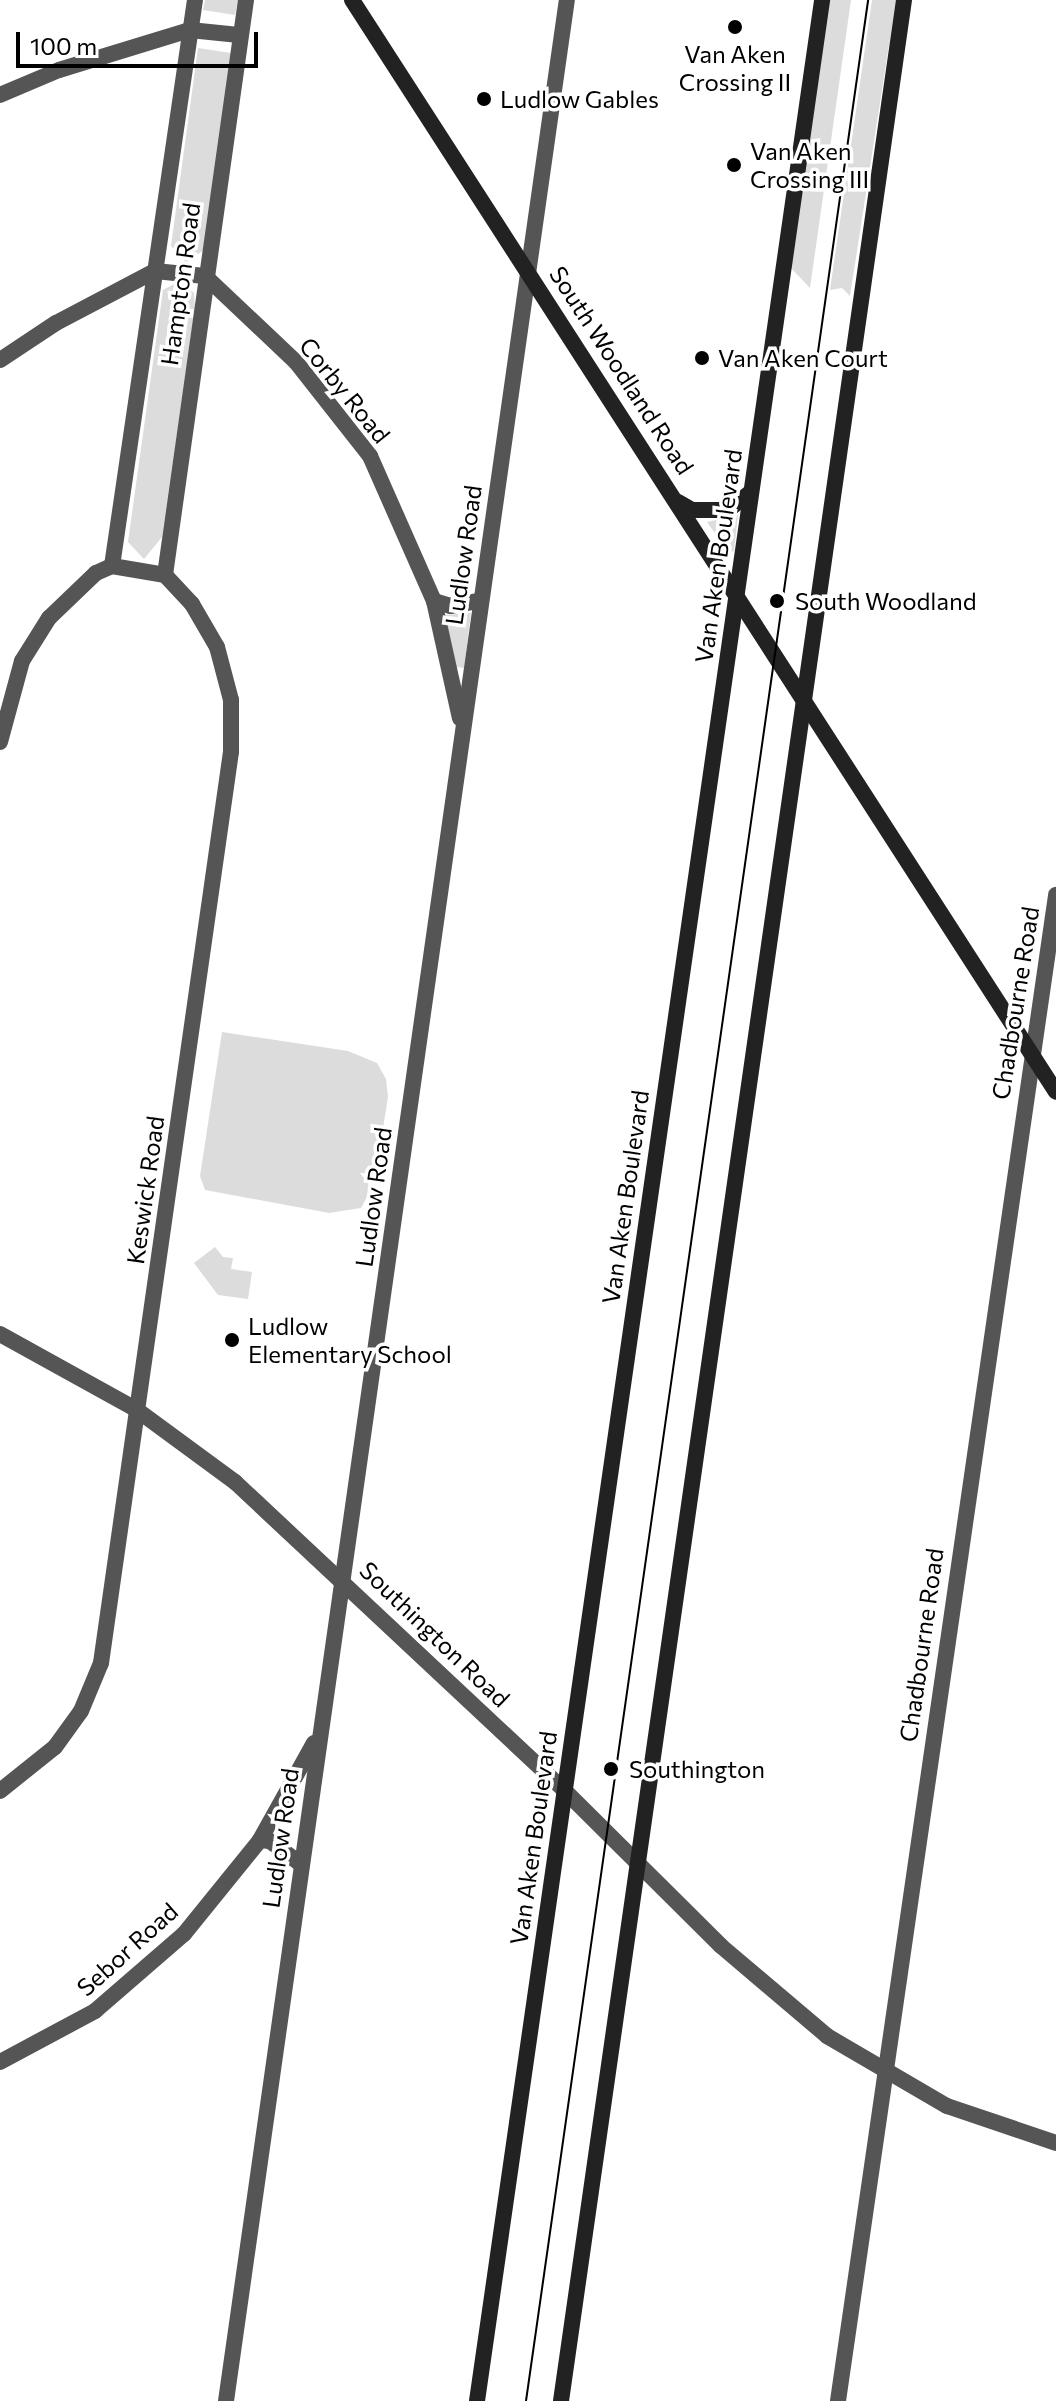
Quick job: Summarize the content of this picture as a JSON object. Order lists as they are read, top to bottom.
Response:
{
  "streets": {
    "main road": ["South Woodland Road", "Van Aken Boulevard"],
    "street": [
      "Hampton Road",
      "Corby Road",
      "Ludlow Road",
      "Chadbourne Road",
      "Keswick Road",
      "Southington Road",
      "Sebor Road"
    ]
  },
  "crossings": [
    ["Hampton Road", "Corby Road"],
    ["Hampton Road", "Keswick Road"],
    ["South Woodland Road", "Ludlow Road"],
    ["South Woodland Road", "Van Aken Boulevard"],
    ["South Woodland Road", "Chadbourne Road"],
    ["Corby Road", "Ludlow Road"],
    ["Ludlow Road", "Southington Road"],
    ["Ludlow Road", "Sebor Road"],
    ["Van Aken Boulevard", "Southington Road"],
    ["Chadbourne Road", "Southington Road"],
    ["Keswick Road", "Southington Road"]
  ],
  "places": [
    "Van Aken Crossing II",
    "Ludlow Gables",
    "Van Aken Crossing III",
    "Van Aken Court",
    "South Woodland",
    "Ludlow Elementary School",
    "Southington"
  ],
  "scale_bar": "100 m"
}
